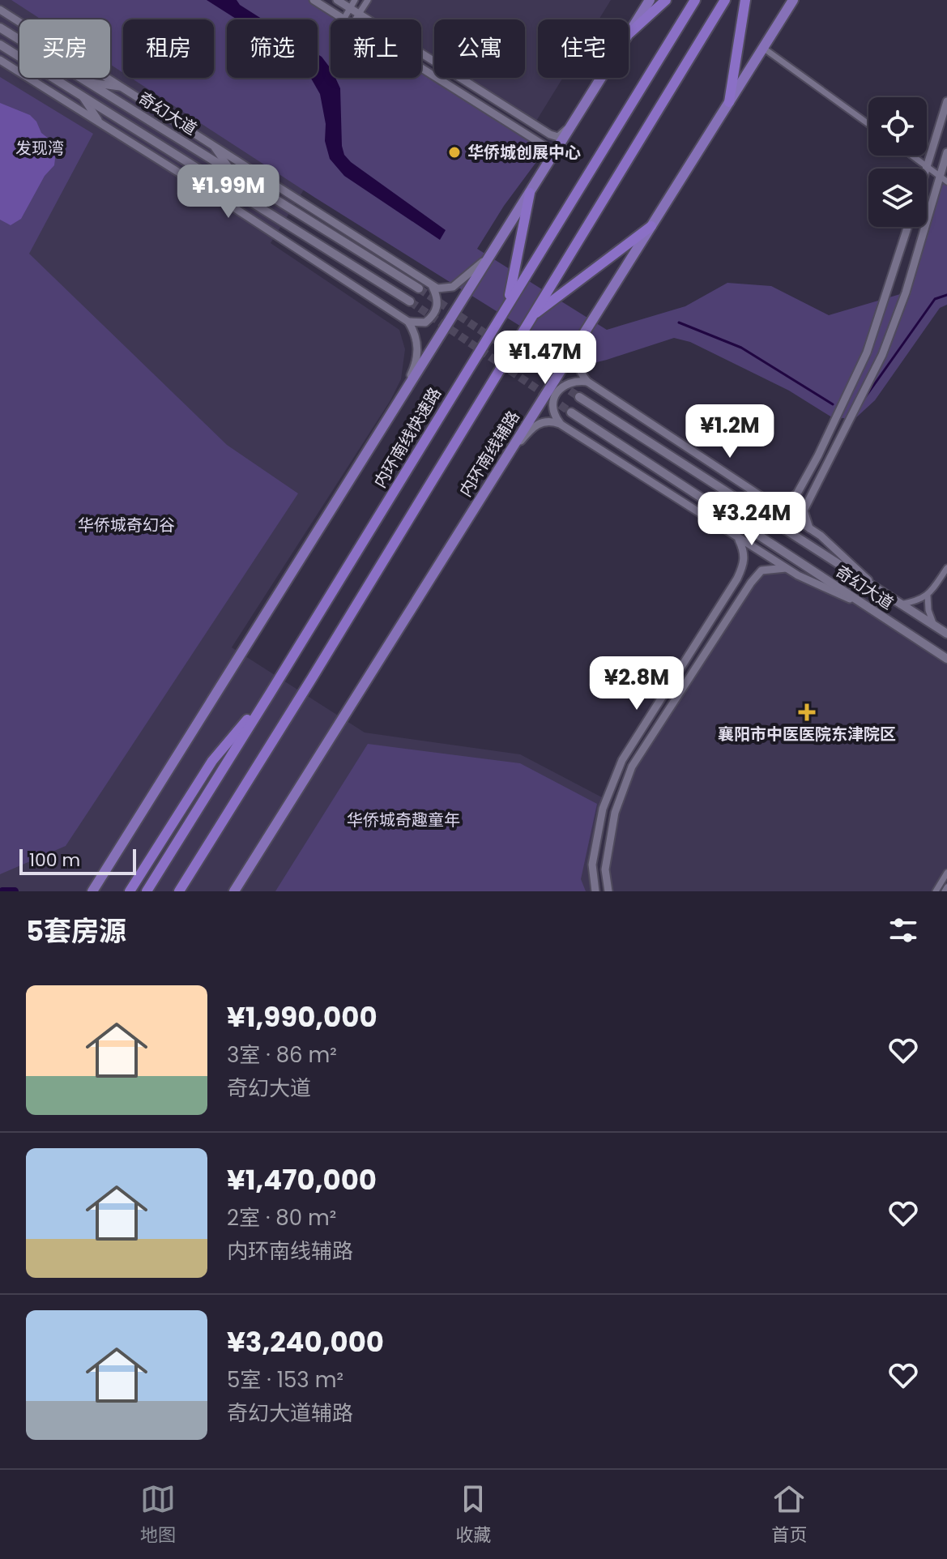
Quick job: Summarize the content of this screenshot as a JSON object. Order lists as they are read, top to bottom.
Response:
{
  "streets": {
    "highway": ["内环南线快速路"],
    "main road": ["奇幻大道", "内环南线辅路"]
  },
  "parks": ["发现湾", "华侨城奇幻谷", "华侨城奇趣童年"],
  "places": {
    "other": ["华侨城创展中心"],
    "health": ["襄阳市中医医院东津院区"]
  },
  "scale_bar": "100 m",
  "page": {
    "chip": [
      "买房",
      "租房",
      "筛选",
      "新上",
      "公寓",
      "住宅"
    ],
    "price": [
      "¥1.99M",
      "¥1.47M",
      "¥1.2M",
      "¥3.24M",
      "¥2.8M"
    ],
    "scale": "100 m",
    "heading": "5套房源",
    "list": [
      {
        "name": "¥1,990,000",
        "note": "3室 · 86 m² · 奇幻大道"
      },
      {
        "name": "¥1,470,000",
        "note": "2室 · 80 m² · 内环南线辅路"
      },
      {
        "name": "¥3,240,000",
        "note": "5室 · 153 m² · 奇幻大道辅路"
      }
    ],
    "tabs": ["地图", "收藏", "首页"]
  }
}
